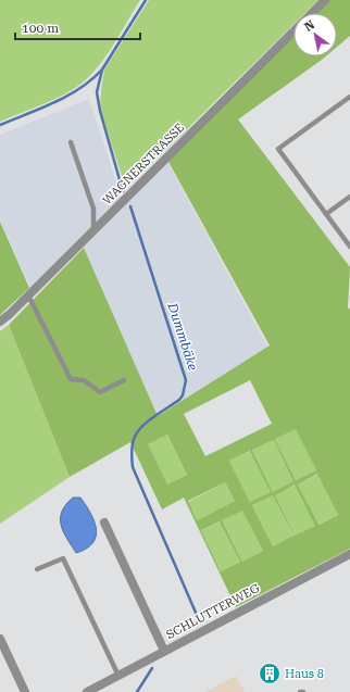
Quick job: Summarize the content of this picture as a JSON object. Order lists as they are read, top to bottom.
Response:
{
  "streets": {
    "street": ["WAGNERSTRASSE", "SCHLUTTERWEG"]
  },
  "water": ["Dummbäke"],
  "places": {
    "building": ["Haus 8"]
  },
  "scale_bar": "100 m",
  "north": "top left"
}
